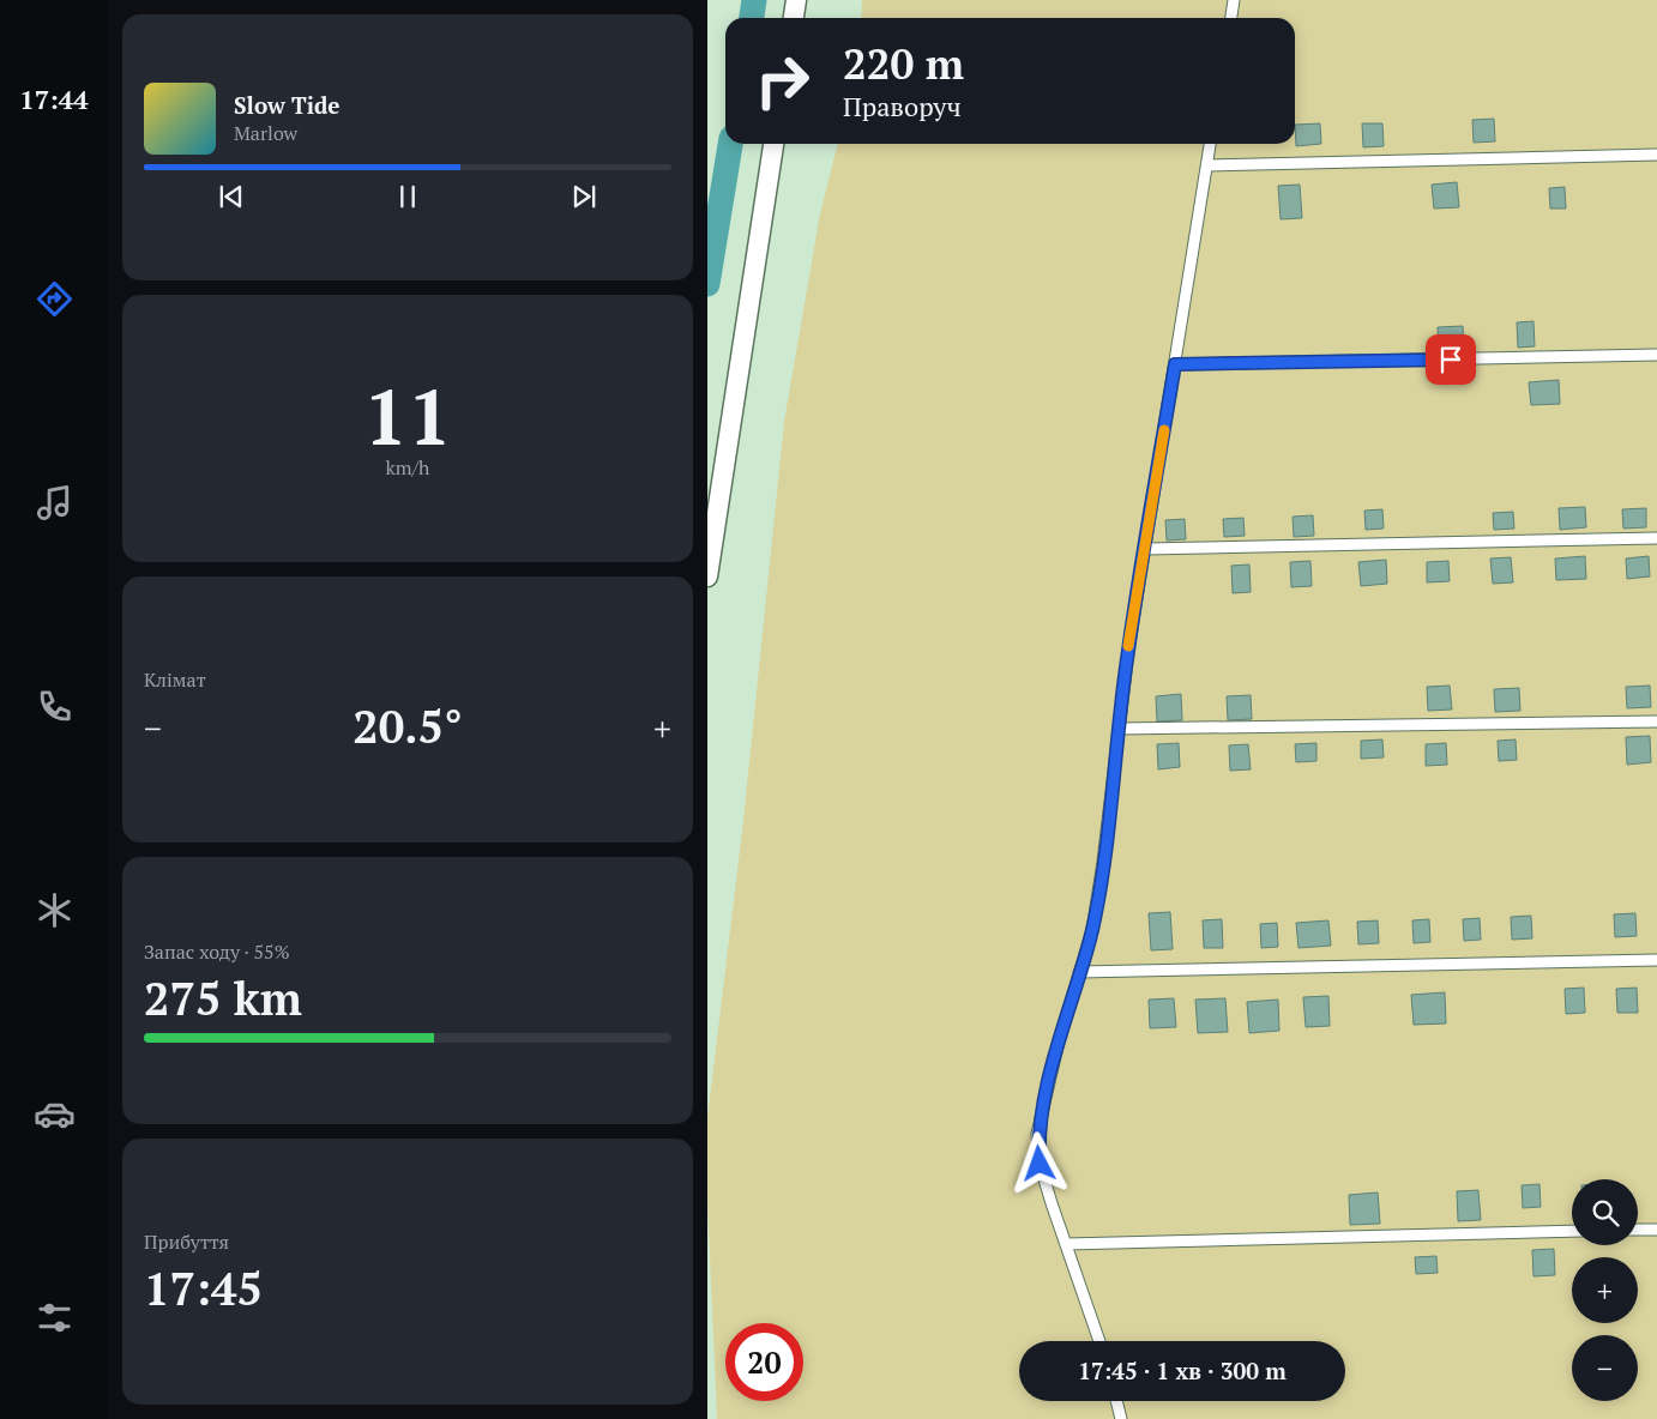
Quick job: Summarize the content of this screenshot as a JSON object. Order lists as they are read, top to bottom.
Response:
{
  "page": {
    "tabs": "17:44",
    "turn": ["220 m", "Праворуч"],
    "song": ["Slow Tide", "Marlow"],
    "tile": [
      ["11", "km/h"],
      "Клімат",
      ["Запас ходу · 55%", "275 km"],
      ["Прибуття", "17:45"]
    ],
    "heat": ["−", "20.5°", "+"],
    "map_buttons": ["+", "−"],
    "limit": "20",
    "trip": "17:45 · 1 хв · 300 m"
  }
}
